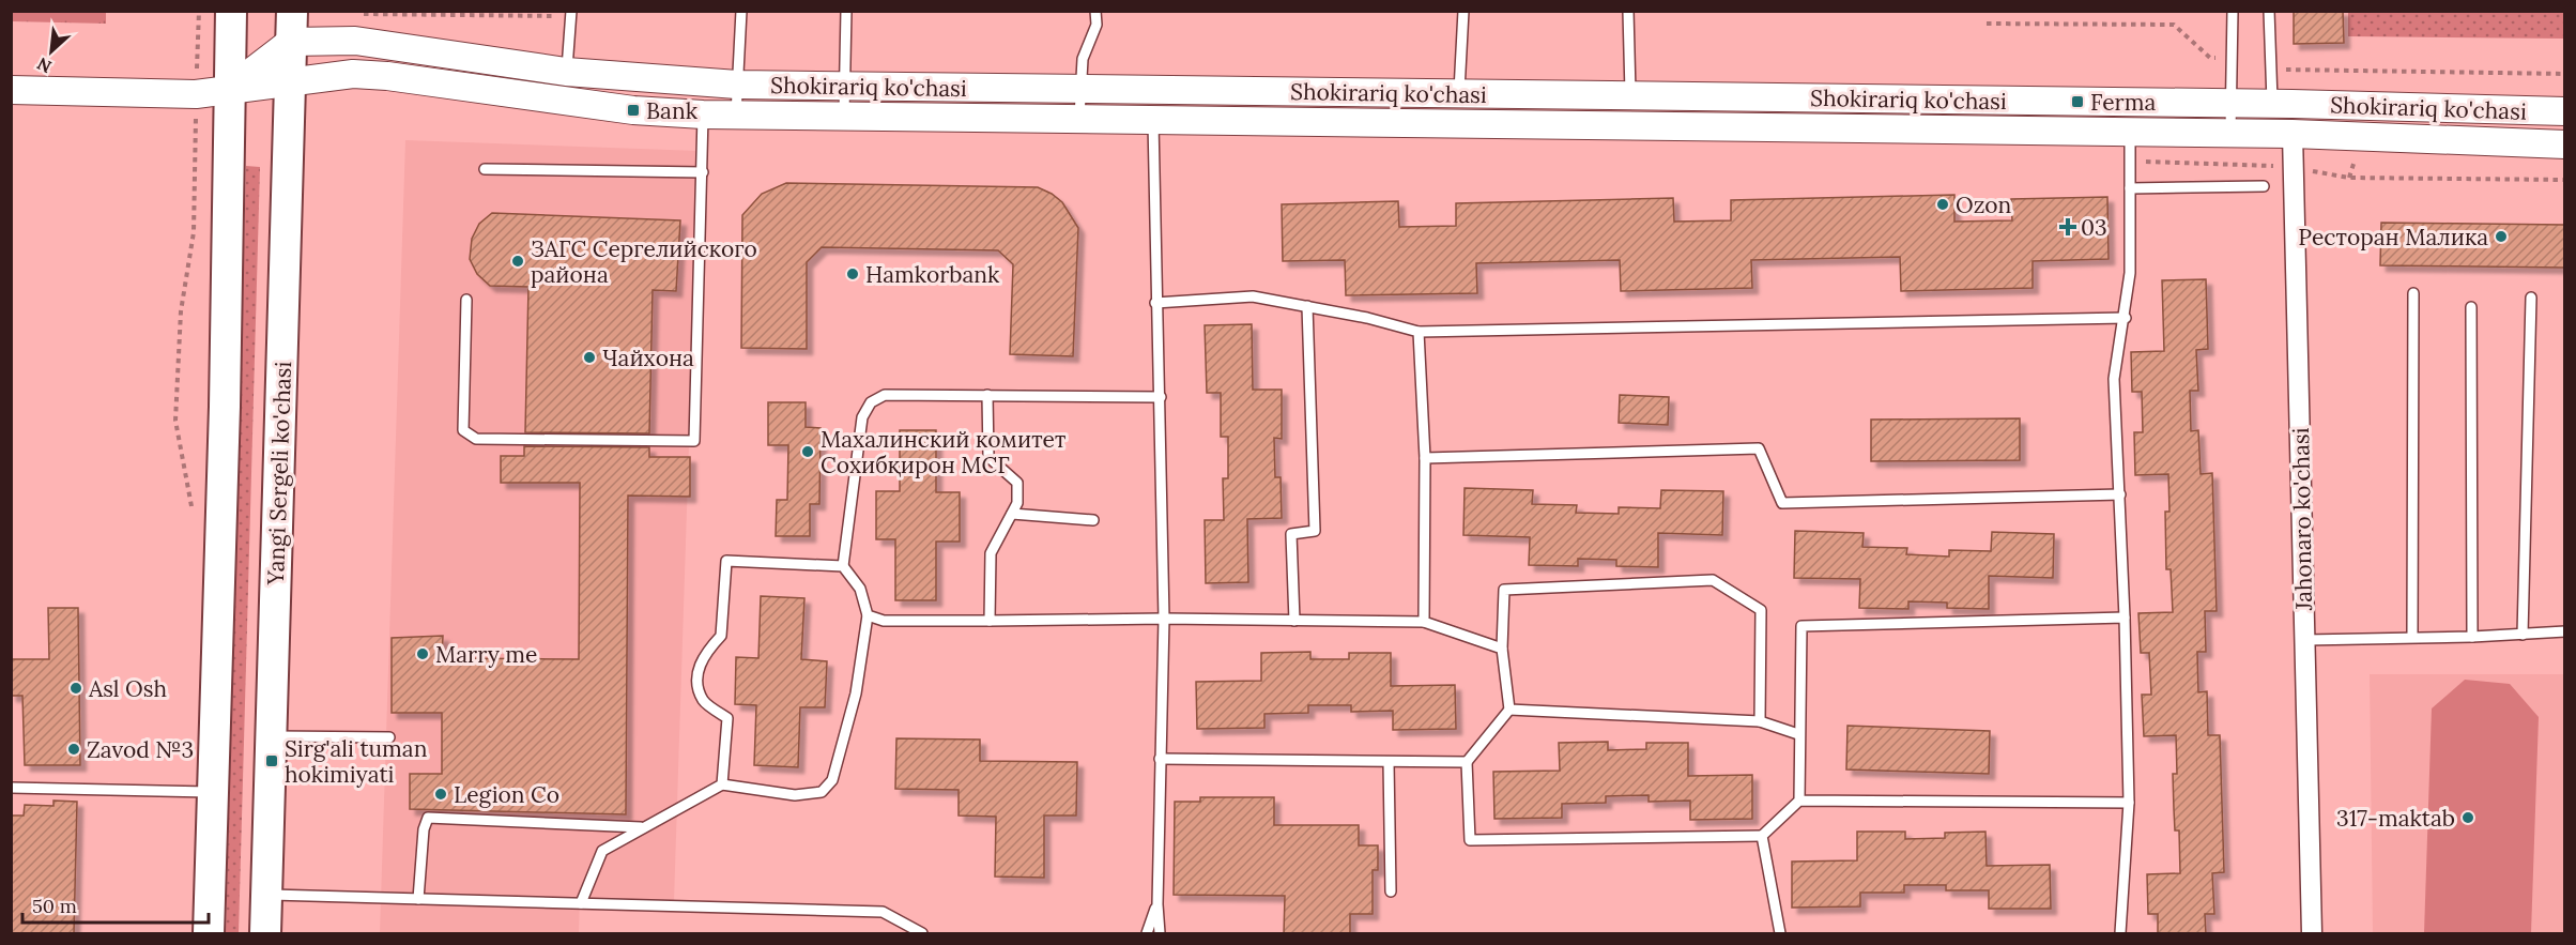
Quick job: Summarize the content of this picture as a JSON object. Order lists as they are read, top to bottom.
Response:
{
  "streets": {
    "main road": ["Shokirariq ko'chasi", "Yangi Sergeli ko'chasi", "Jahonaro ko'chasi"]
  },
  "crossings": [
    ["Shokirariq ko'chasi", "Yangi Sergeli ko'chasi"],
    ["Shokirariq ko'chasi", "Jahonaro ko'chasi"]
  ],
  "places": {
    "transit": ["Ferma", "Bank", "Sirg'ali tuman hokimiyati"],
    "other": [
      "Ozon",
      "Ресторан Малика",
      "ЗАГС Сергелийского района",
      "Hamkorbank",
      "Чайхона",
      "Махалинский комитет Сохибқирон МСГ",
      "Marry me",
      "Asl Osh",
      "Zavod №3",
      "Legion Co",
      "317-maktab"
    ],
    "health": ["03"]
  },
  "scale_bar": "50 m",
  "north": "bottom left"
}
